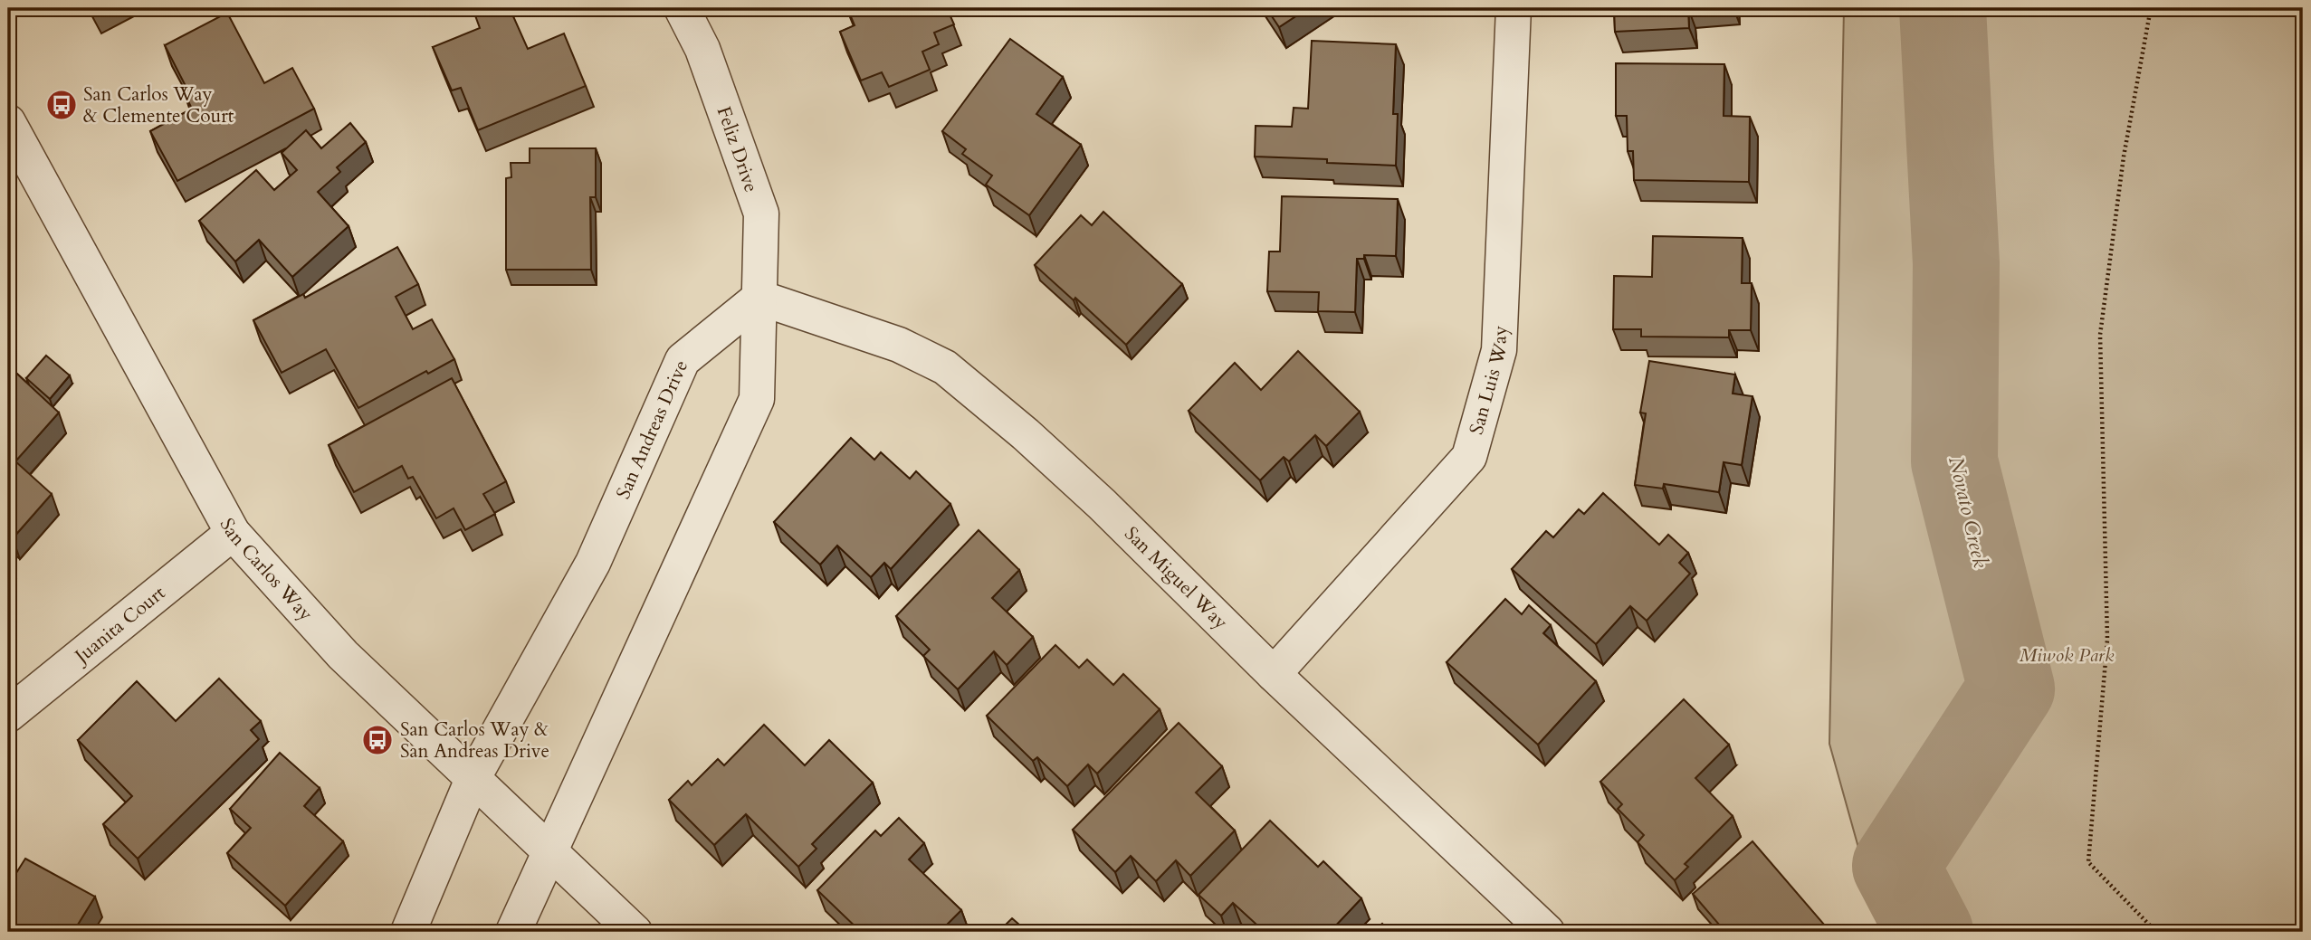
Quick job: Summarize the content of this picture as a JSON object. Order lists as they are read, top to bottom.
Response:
{
  "streets": {
    "street": [
      "Feliz Drive",
      "San Luis Way",
      "San Andreas Drive",
      "San Carlos Way",
      "San Miguel Way",
      "Juanita Court"
    ]
  },
  "crossings": [
    ["Feliz Drive", "San Andreas Drive"],
    ["Feliz Drive", "San Miguel Way"],
    ["San Luis Way", "San Miguel Way"],
    ["San Andreas Drive", "San Carlos Way"],
    ["San Andreas Drive", "San Miguel Way"],
    ["San Carlos Way", "Juanita Court"]
  ],
  "water": ["Novato Creek"],
  "parks": ["Miwok Park"],
  "places": {
    "bus stop": ["San Carlos Way & Clemente Court", "San Carlos Way & San Andreas Drive"]
  }
}
